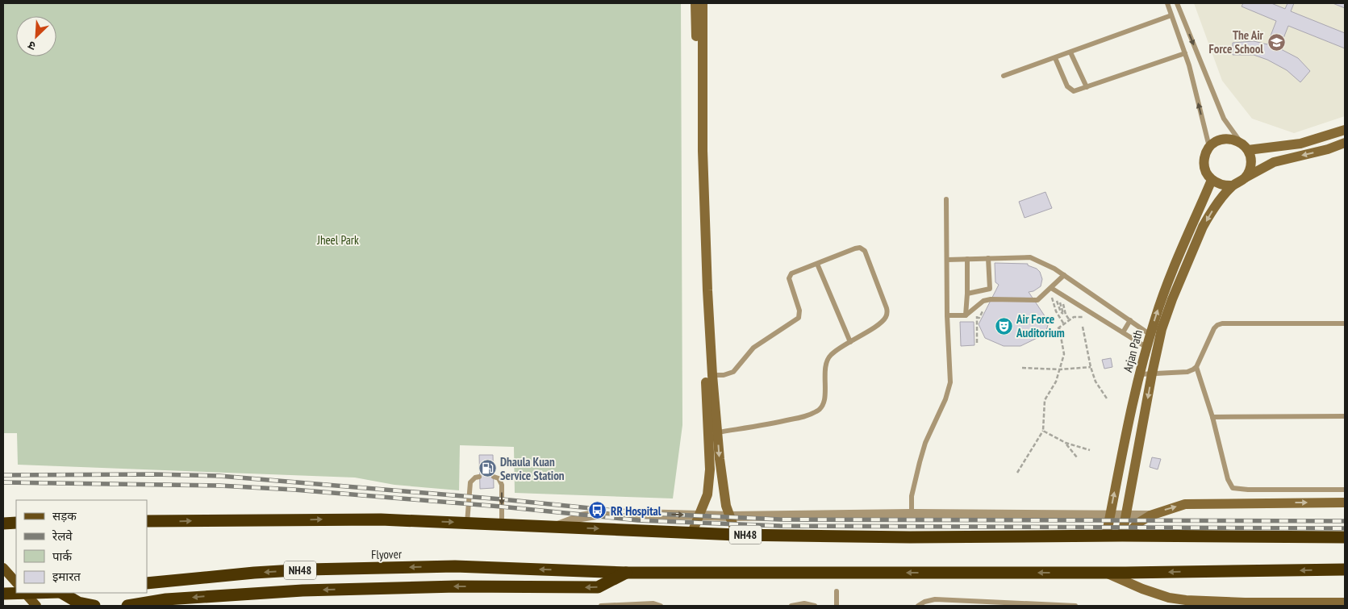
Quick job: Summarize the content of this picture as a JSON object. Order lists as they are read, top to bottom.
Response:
{
  "streets": {
    "highway": ["NH48", "Flyover"],
    "main road": ["Arjan Path"]
  },
  "crossings": [
    ["Arjan Path", "NH48"],
    ["NH48", "Flyover"]
  ],
  "parks": ["Jheel Park"],
  "places": {
    "school or university": ["The Air Force School"],
    "theatre": ["Air Force Auditorium"],
    "fuel station": ["Dhaula Kuan Service Station"],
    "bus stop": ["RR Hospital"]
  },
  "legend": [
    "सड़क",
    "रेलवे",
    "पार्क",
    "इमारत"
  ],
  "north": "bottom left"
}
